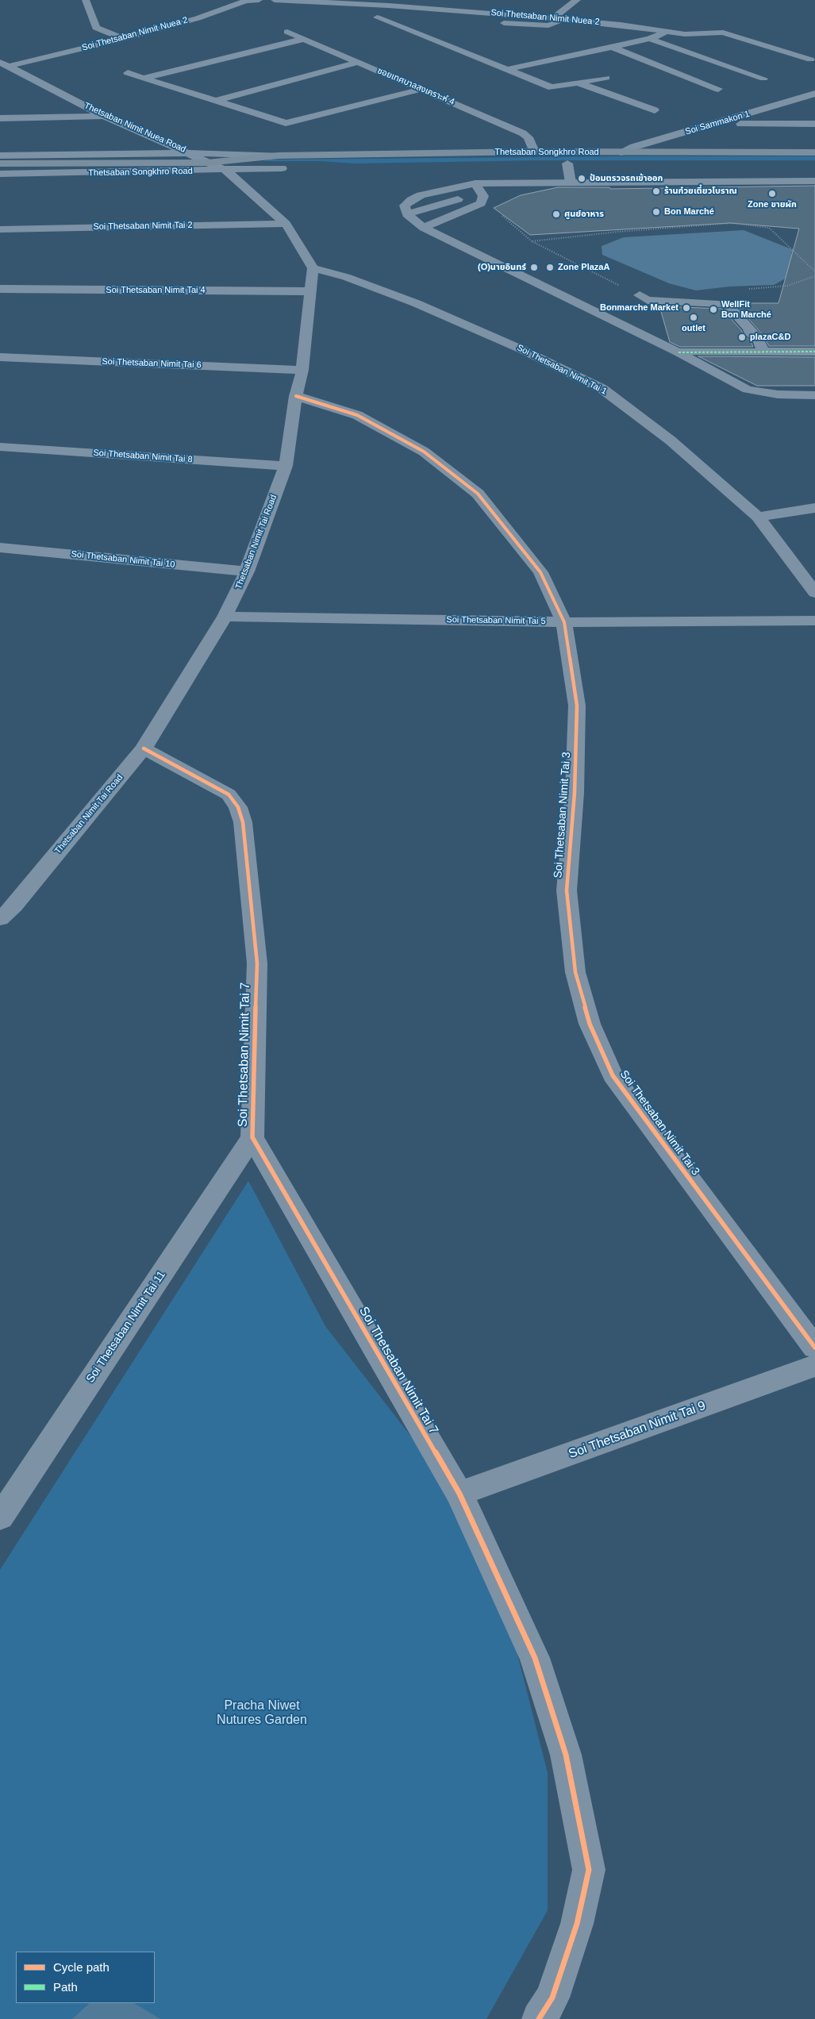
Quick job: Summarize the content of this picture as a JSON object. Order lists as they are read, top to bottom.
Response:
{
  "streets": {
    "street": [
      "Soi Thetsaban Nimit Nuea 2",
      "ซอยเทศบาลสงเคราะห์ 4",
      "Soi Sammakon 1",
      "Thetsaban Nimit Nuea Road",
      "Thetsaban Songkhro Road",
      "Soi Thetsaban Nimit Tai 2",
      "Soi Thetsaban Nimit Tai 4",
      "Soi Thetsaban Nimit Tai 6",
      "Soi Thetsaban Nimit Tai 1",
      "Soi Thetsaban Nimit Tai 8",
      "Thetsaban Nimit Tai Road",
      "Soi Thetsaban Nimit Tai 10",
      "Soi Thetsaban Nimit Tai 5",
      "Soi Thetsaban Nimit Tai 3",
      "Soi Thetsaban Nimit Tai 7",
      "Soi Thetsaban Nimit Tai 11",
      "Soi Thetsaban Nimit Tai 9"
    ]
  },
  "crossings": [
    ["Soi Thetsaban Nimit Nuea 2", "Thetsaban Nimit Nuea Road"],
    ["ซอยเทศบาลสงเคราะห์ 4", "Thetsaban Songkhro Road"],
    ["Soi Sammakon 1", "Thetsaban Songkhro Road"],
    ["Thetsaban Nimit Nuea Road", "Thetsaban Songkhro Road"],
    ["Soi Thetsaban Nimit Tai 4", "Thetsaban Nimit Tai Road"],
    ["Soi Thetsaban Nimit Tai 6", "Thetsaban Nimit Tai Road"],
    ["Soi Thetsaban Nimit Tai 1", "Thetsaban Nimit Tai Road"],
    ["Soi Thetsaban Nimit Tai 8", "Thetsaban Nimit Tai Road"],
    ["Thetsaban Nimit Tai Road", "Soi Thetsaban Nimit Tai 10"],
    ["Thetsaban Nimit Tai Road", "Soi Thetsaban Nimit Tai 5"],
    ["Thetsaban Nimit Tai Road", "Soi Thetsaban Nimit Tai 3"],
    ["Thetsaban Nimit Tai Road", "Soi Thetsaban Nimit Tai 7"],
    ["Soi Thetsaban Nimit Tai 5", "Soi Thetsaban Nimit Tai 3"],
    ["Soi Thetsaban Nimit Tai 7", "Soi Thetsaban Nimit Tai 11"],
    ["Soi Thetsaban Nimit Tai 7", "Soi Thetsaban Nimit Tai 9"]
  ],
  "parks": ["Pracha Niwet Nutures Garden"],
  "places": [
    "ป้อมตรวจรถเข้าออก",
    "ร้านก๋วยเตี๋ยวโบราณ",
    "Zone ขายผัก",
    "Bon Marché",
    "ศูนย์อาหาร",
    "(O)นายอินทร์",
    "Zone PlazaA",
    "Bonmarche Market",
    "WellFit Bon Marché",
    "outlet",
    "plazaC&D"
  ],
  "legend": ["Cycle path", "Path"]
}
